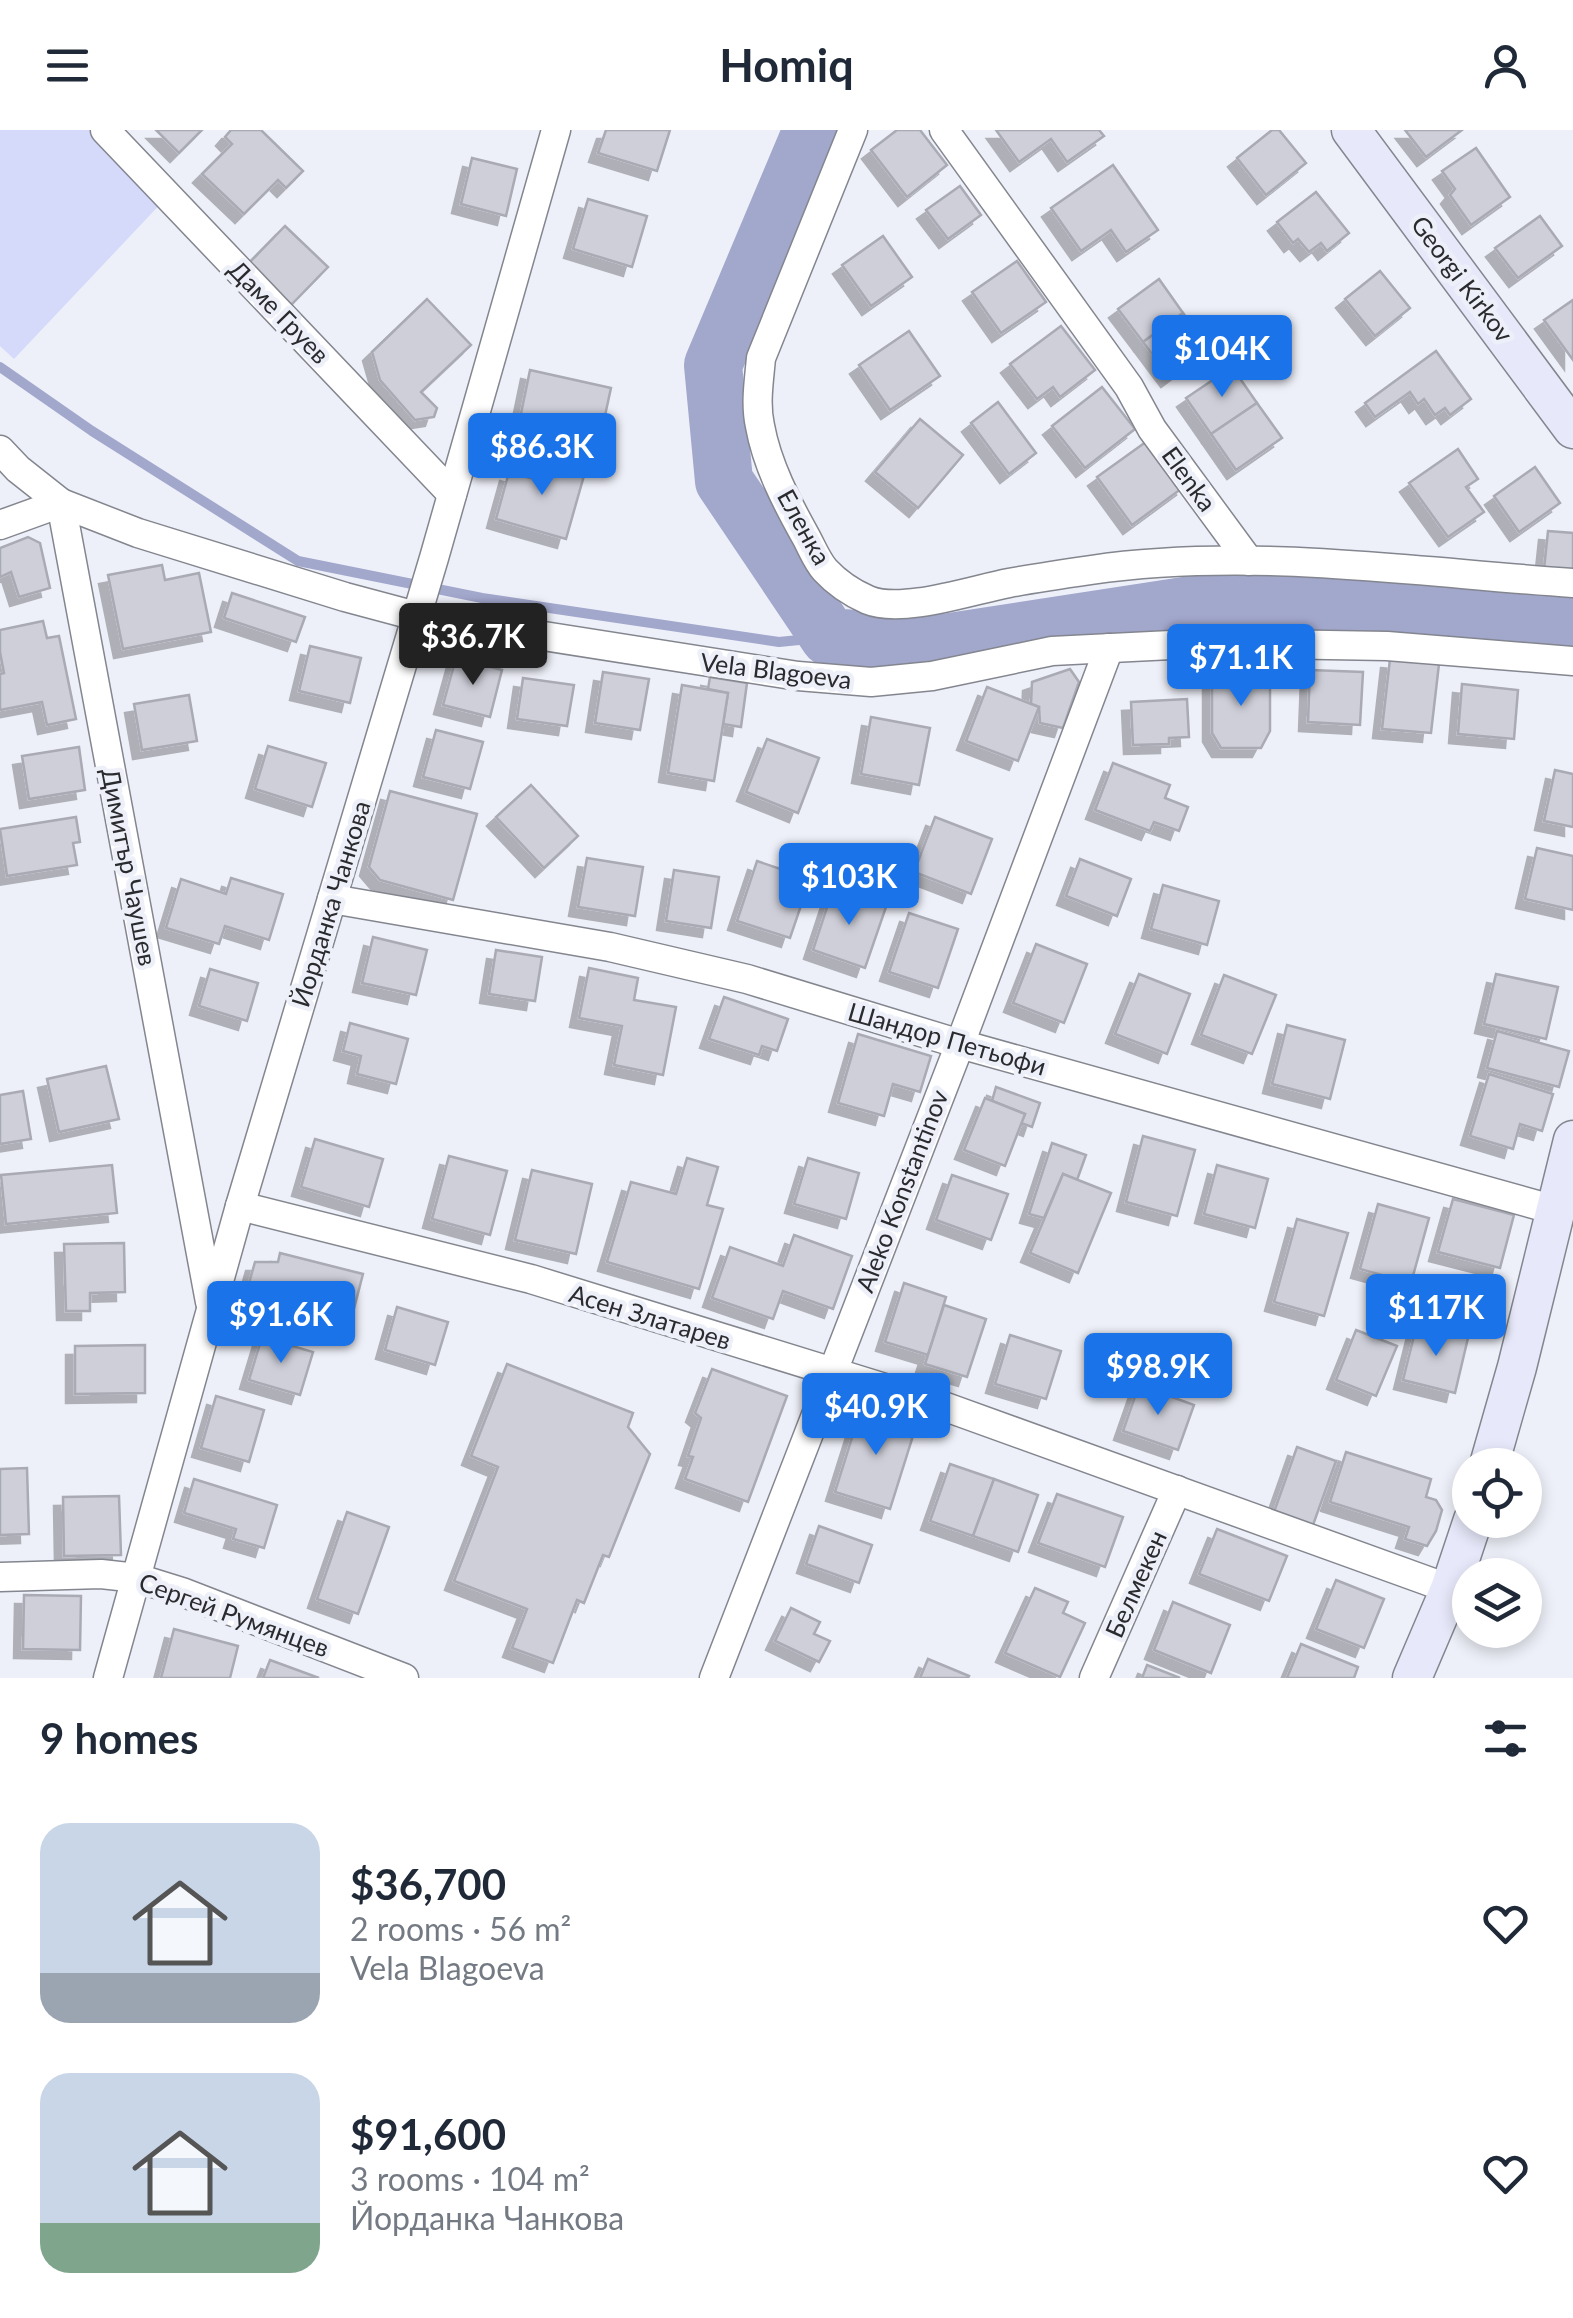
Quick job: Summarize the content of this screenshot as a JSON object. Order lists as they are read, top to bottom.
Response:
{
  "streets": {
    "street": [
      "Georgi Kirkov",
      "Даме Груев",
      "Elenka",
      "Еленка",
      "Vela Blagoeva",
      "Димитър Чаушев",
      "Йорданка Чанкова",
      "Шандор Петьофи",
      "Aleko Konstantinov",
      "Асен Златарев",
      "Белмекен",
      "Сергей Румянцев"
    ]
  },
  "crossings": [
    ["Даме Груев", "Йорданка Чанкова"],
    ["Elenka", "Еленка"],
    ["Vela Blagoeva", "Димитър Чаушев"],
    ["Vela Blagoeva", "Йорданка Чанкова"],
    ["Vela Blagoeva", "Aleko Konstantinov"],
    ["Димитър Чаушев", "Йорданка Чанкова"],
    ["Йорданка Чанкова", "Шандор Петьофи"],
    ["Йорданка Чанкова", "Асен Златарев"],
    ["Йорданка Чанкова", "Сергей Румянцев"],
    ["Шандор Петьофи", "Aleko Konstantinov"],
    ["Aleko Konstantinov", "Асен Златарев"],
    ["Асен Златарев", "Белмекен"]
  ],
  "page": {
    "header": "Homiq",
    "price": [
      "$104K",
      "$86.3K",
      "$36.7K",
      "$71.1K",
      "$103K",
      "$117K",
      "$91.6K",
      "$98.9K",
      "$40.9K"
    ],
    "heading": "9 homes",
    "list": [
      {
        "name": "$36,700",
        "note": "2 rooms · 56 m² · Vela Blagoeva"
      },
      {
        "name": "$91,600",
        "note": "3 rooms · 104 m² · Йорданка Чанкова"
      }
    ]
  }
}
